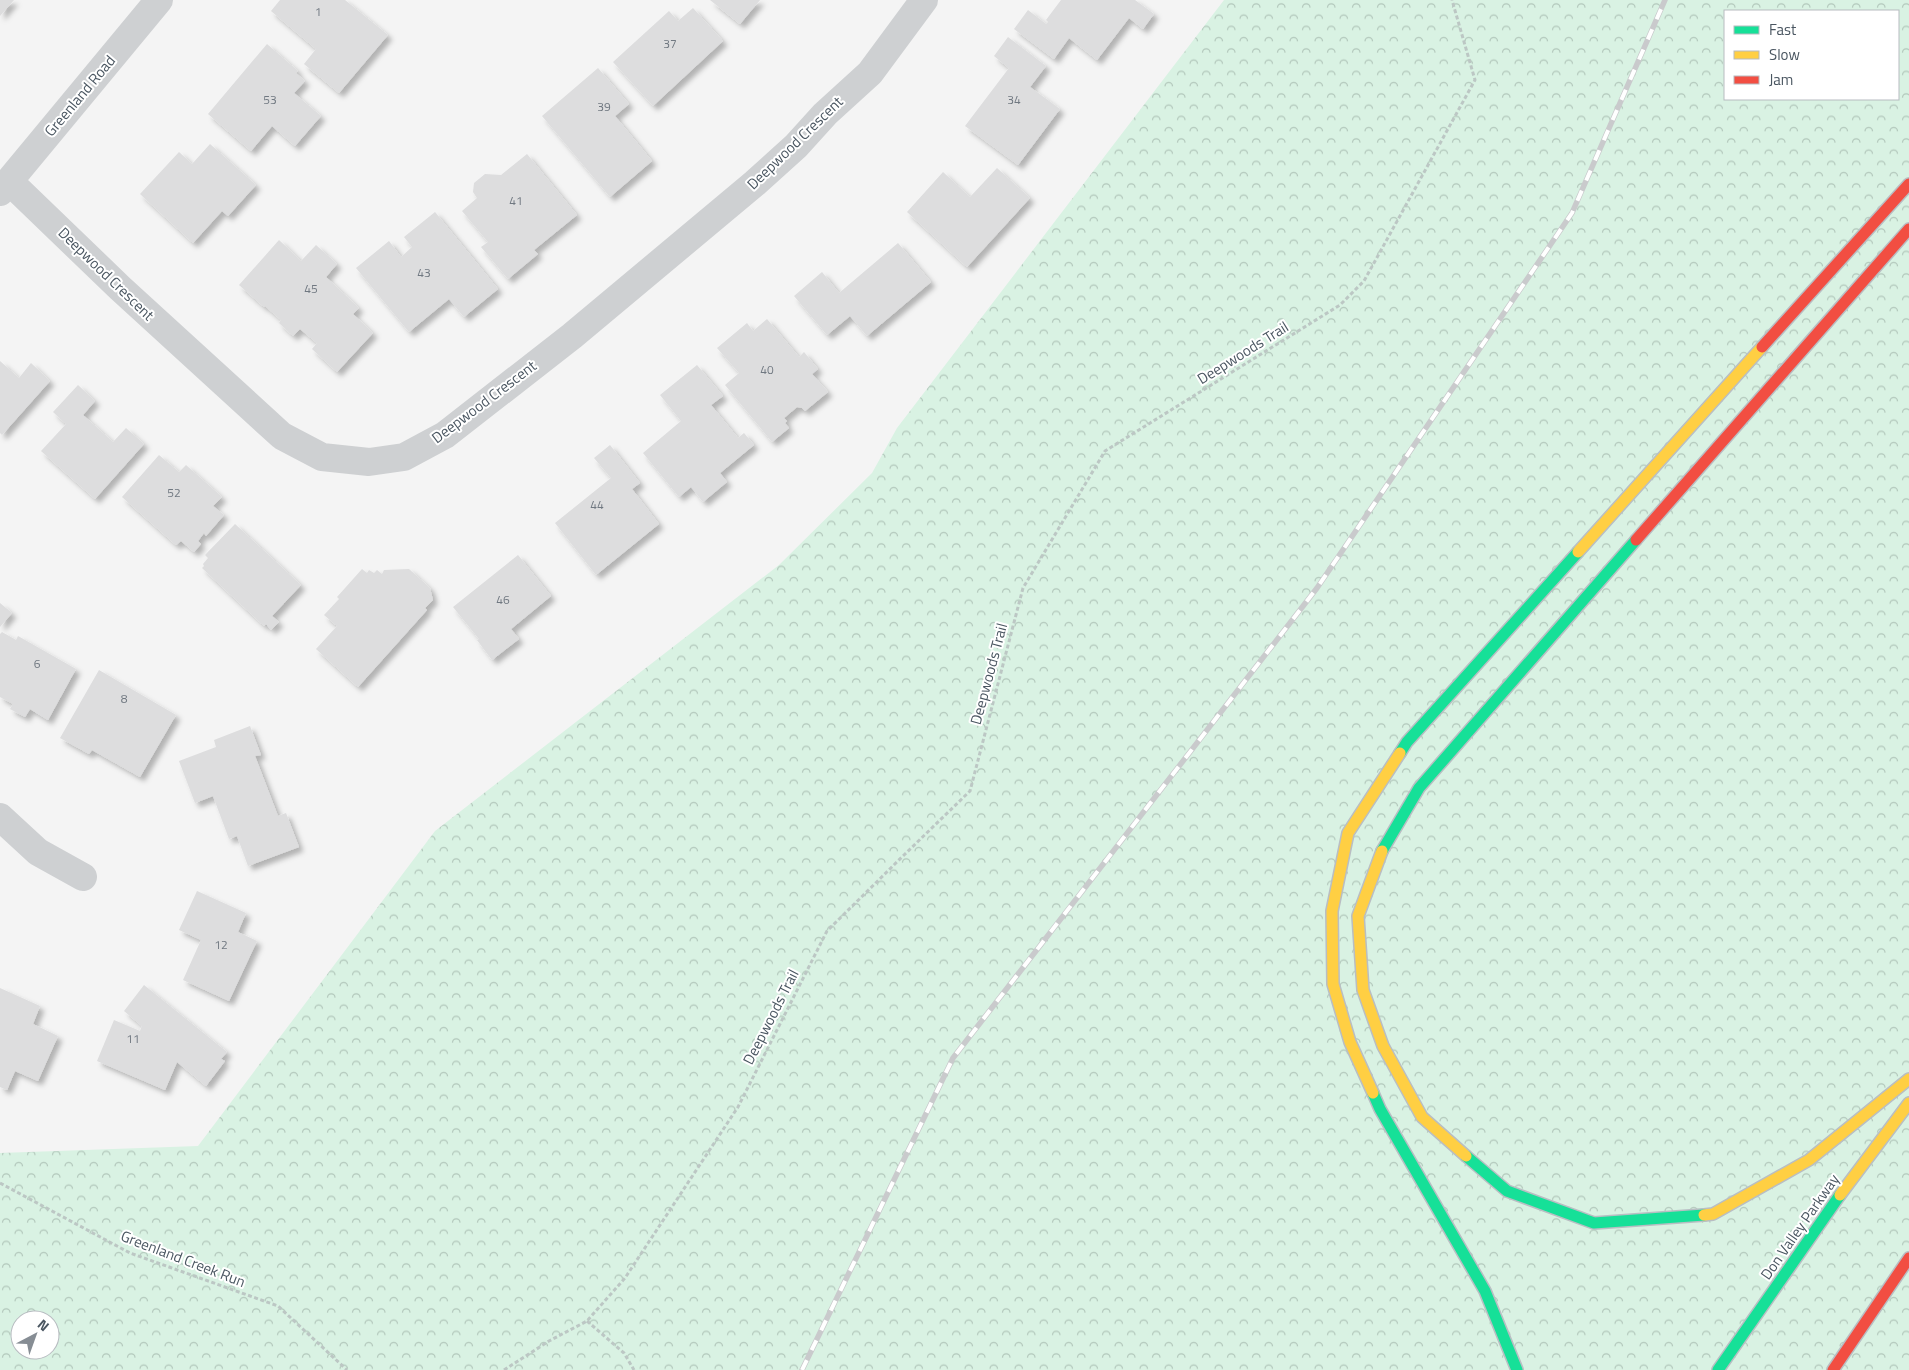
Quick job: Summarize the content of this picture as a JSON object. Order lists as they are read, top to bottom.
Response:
{
  "streets": {
    "highway": ["Don Valley Parkway"],
    "street": ["Greenland Road", "Deepwood Crescent"],
    "path": ["Deepwoods Trail", "Greenland Creek Run"]
  },
  "crossings": [
    ["Greenland Road", "Deepwood Crescent"]
  ],
  "house_numbers": [
    "1",
    "37",
    "53",
    "34",
    "39",
    "41",
    "43",
    "45",
    "40",
    "52",
    "44",
    "46",
    "6",
    "8",
    "12",
    "11"
  ],
  "legend": ["Fast", "Slow", "Jam"],
  "north": "top right"
}
